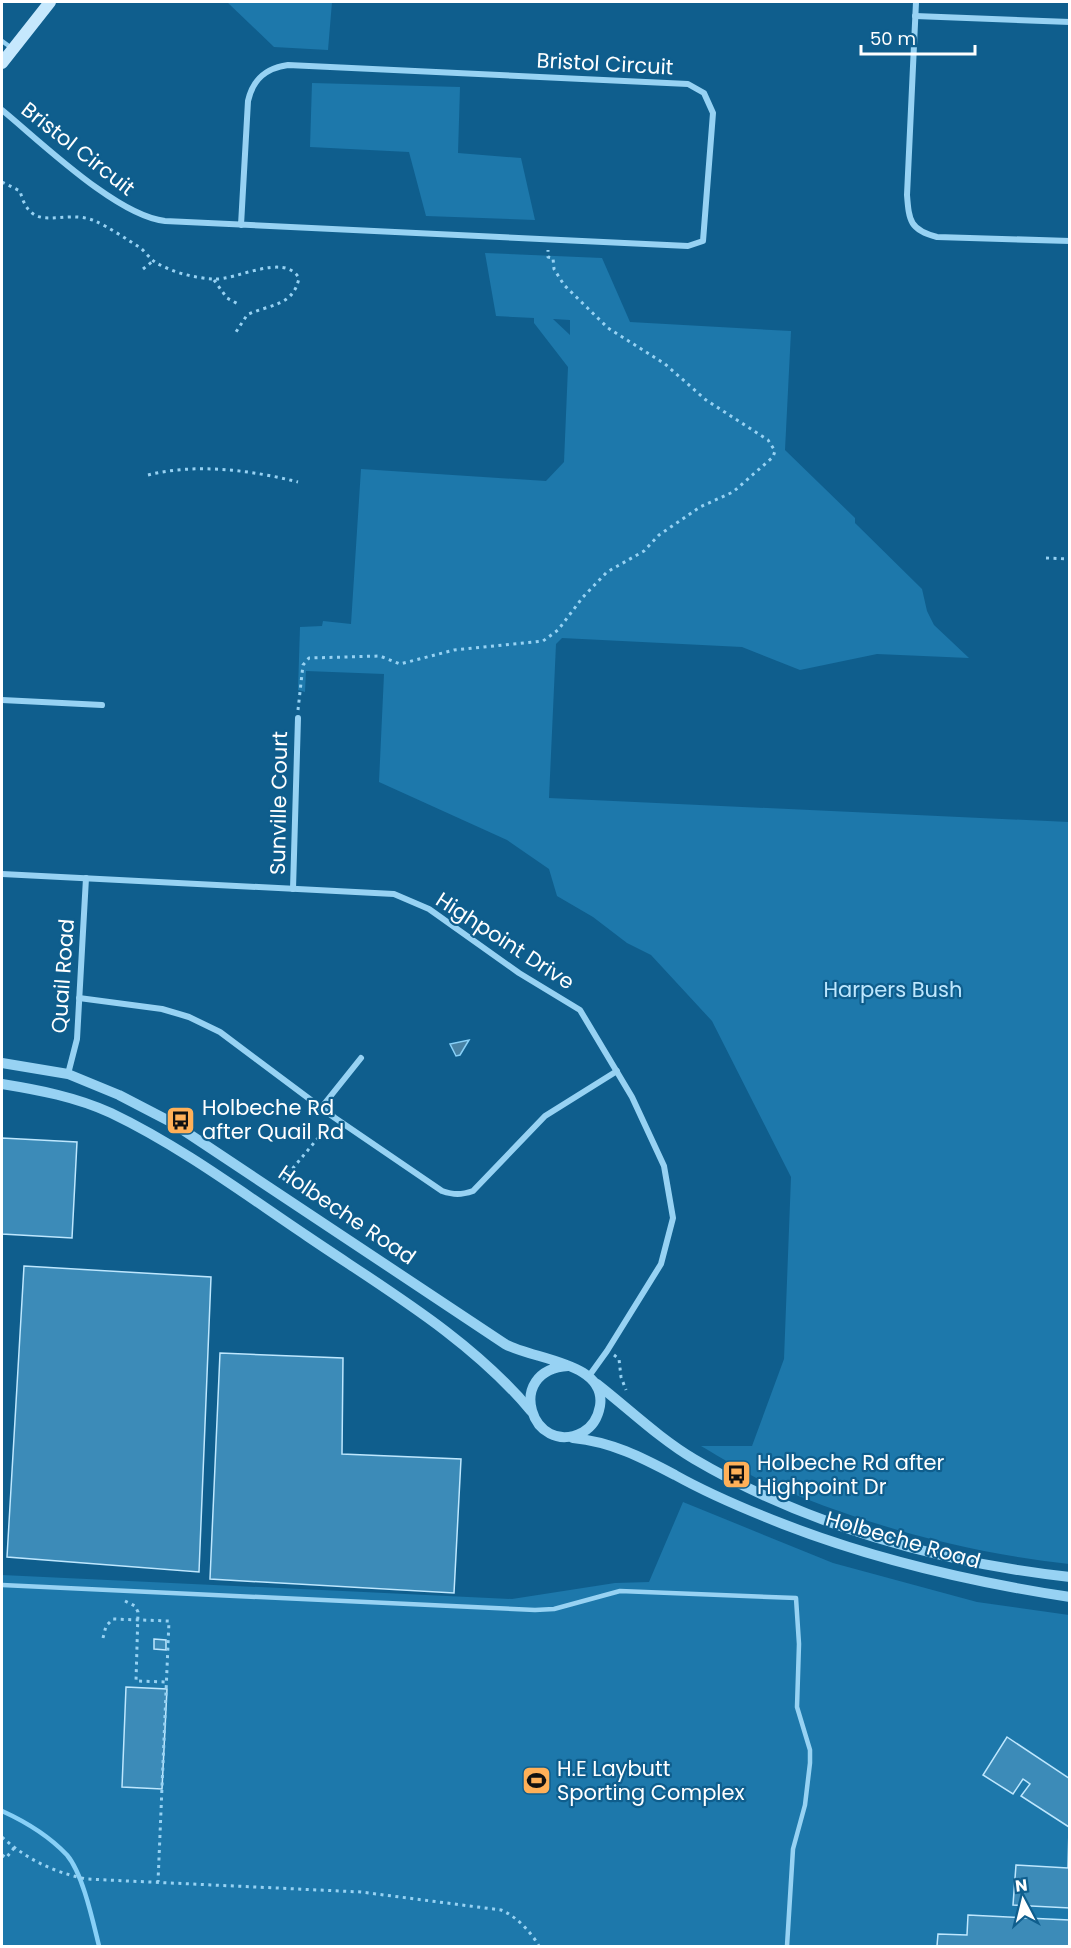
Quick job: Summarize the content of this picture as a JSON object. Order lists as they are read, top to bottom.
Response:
{
  "streets": {
    "street": [
      "Bristol Circuit",
      "Sunville Court",
      "Highpoint Drive",
      "Quail Road",
      "Holbeche Road"
    ]
  },
  "crossings": [
    ["Sunville Court", "Highpoint Drive"],
    ["Highpoint Drive", "Quail Road"],
    ["Highpoint Drive", "Holbeche Road"],
    ["Quail Road", "Holbeche Road"]
  ],
  "parks": ["Harpers Bush"],
  "places": {
    "bus stop": ["Holbeche Rd after Quail Rd", "Holbeche Rd after Highpoint Dr"],
    "sports": ["H.E Laybutt Sporting Complex"]
  },
  "scale_bar": "50 m",
  "north": "top"
}
